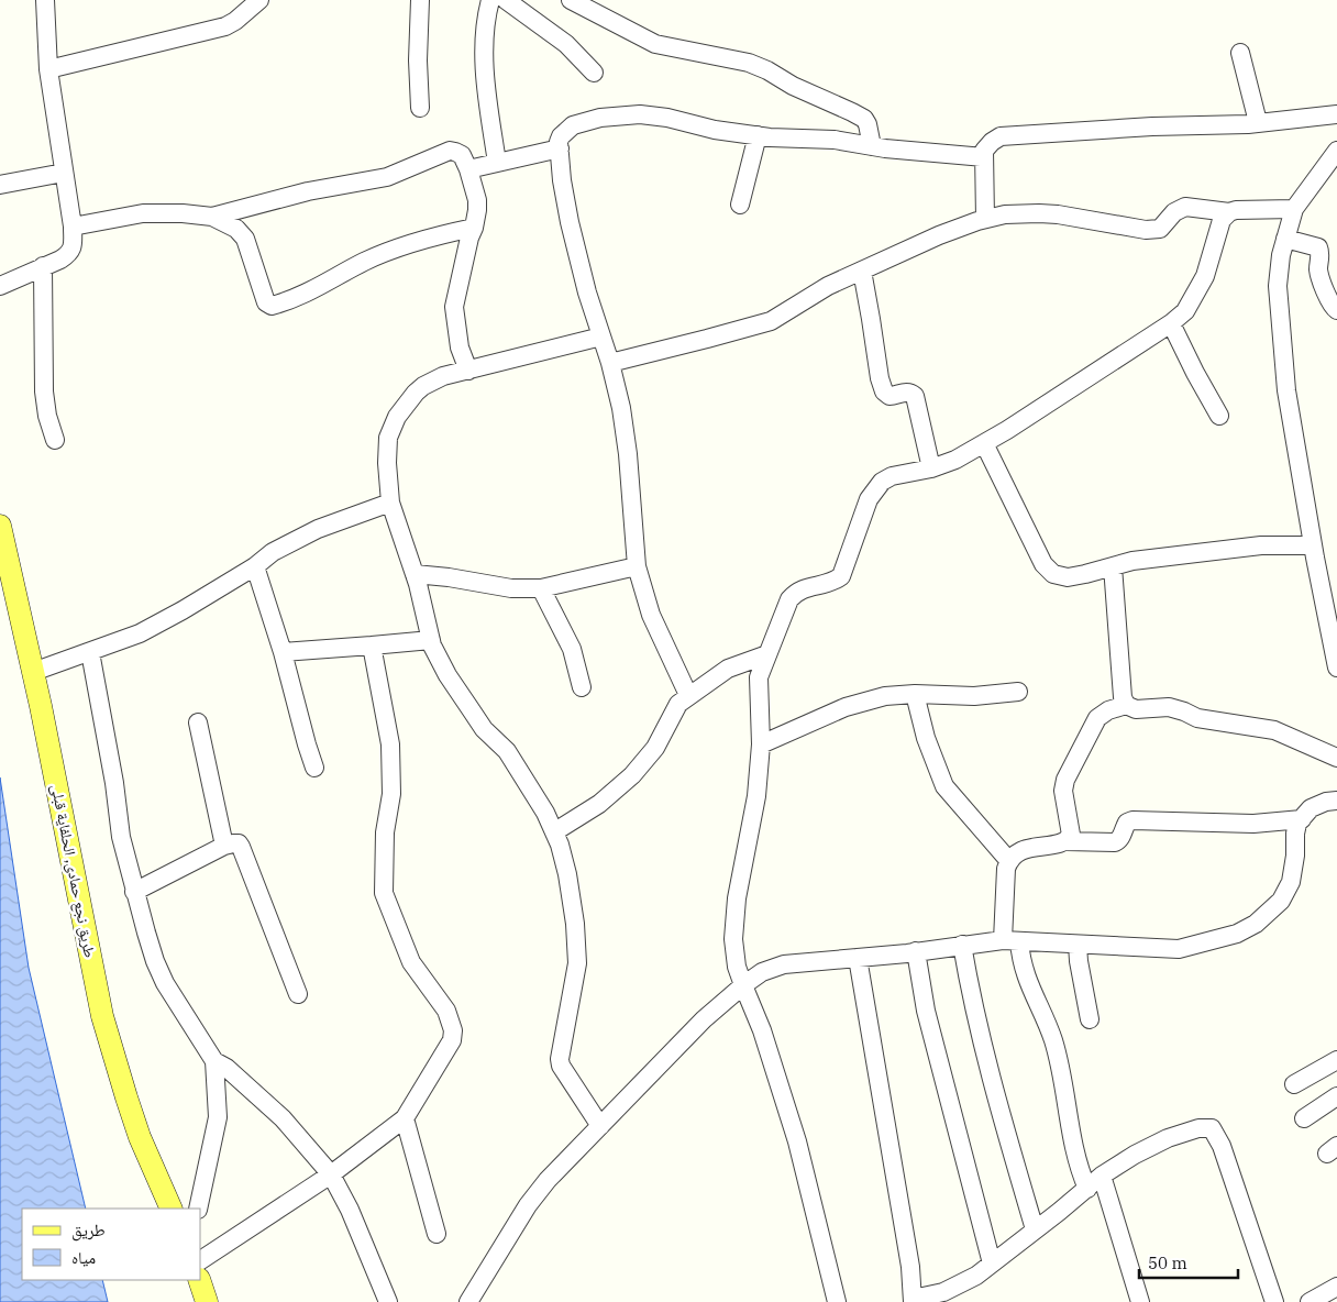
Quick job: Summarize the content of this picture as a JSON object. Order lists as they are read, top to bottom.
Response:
{
  "streets": {
    "main road": ["طريق نجع حمادى, الحلفاية قبلى"]
  },
  "legend": ["طريق", "مياه"],
  "scale_bar": "50 m"
}
